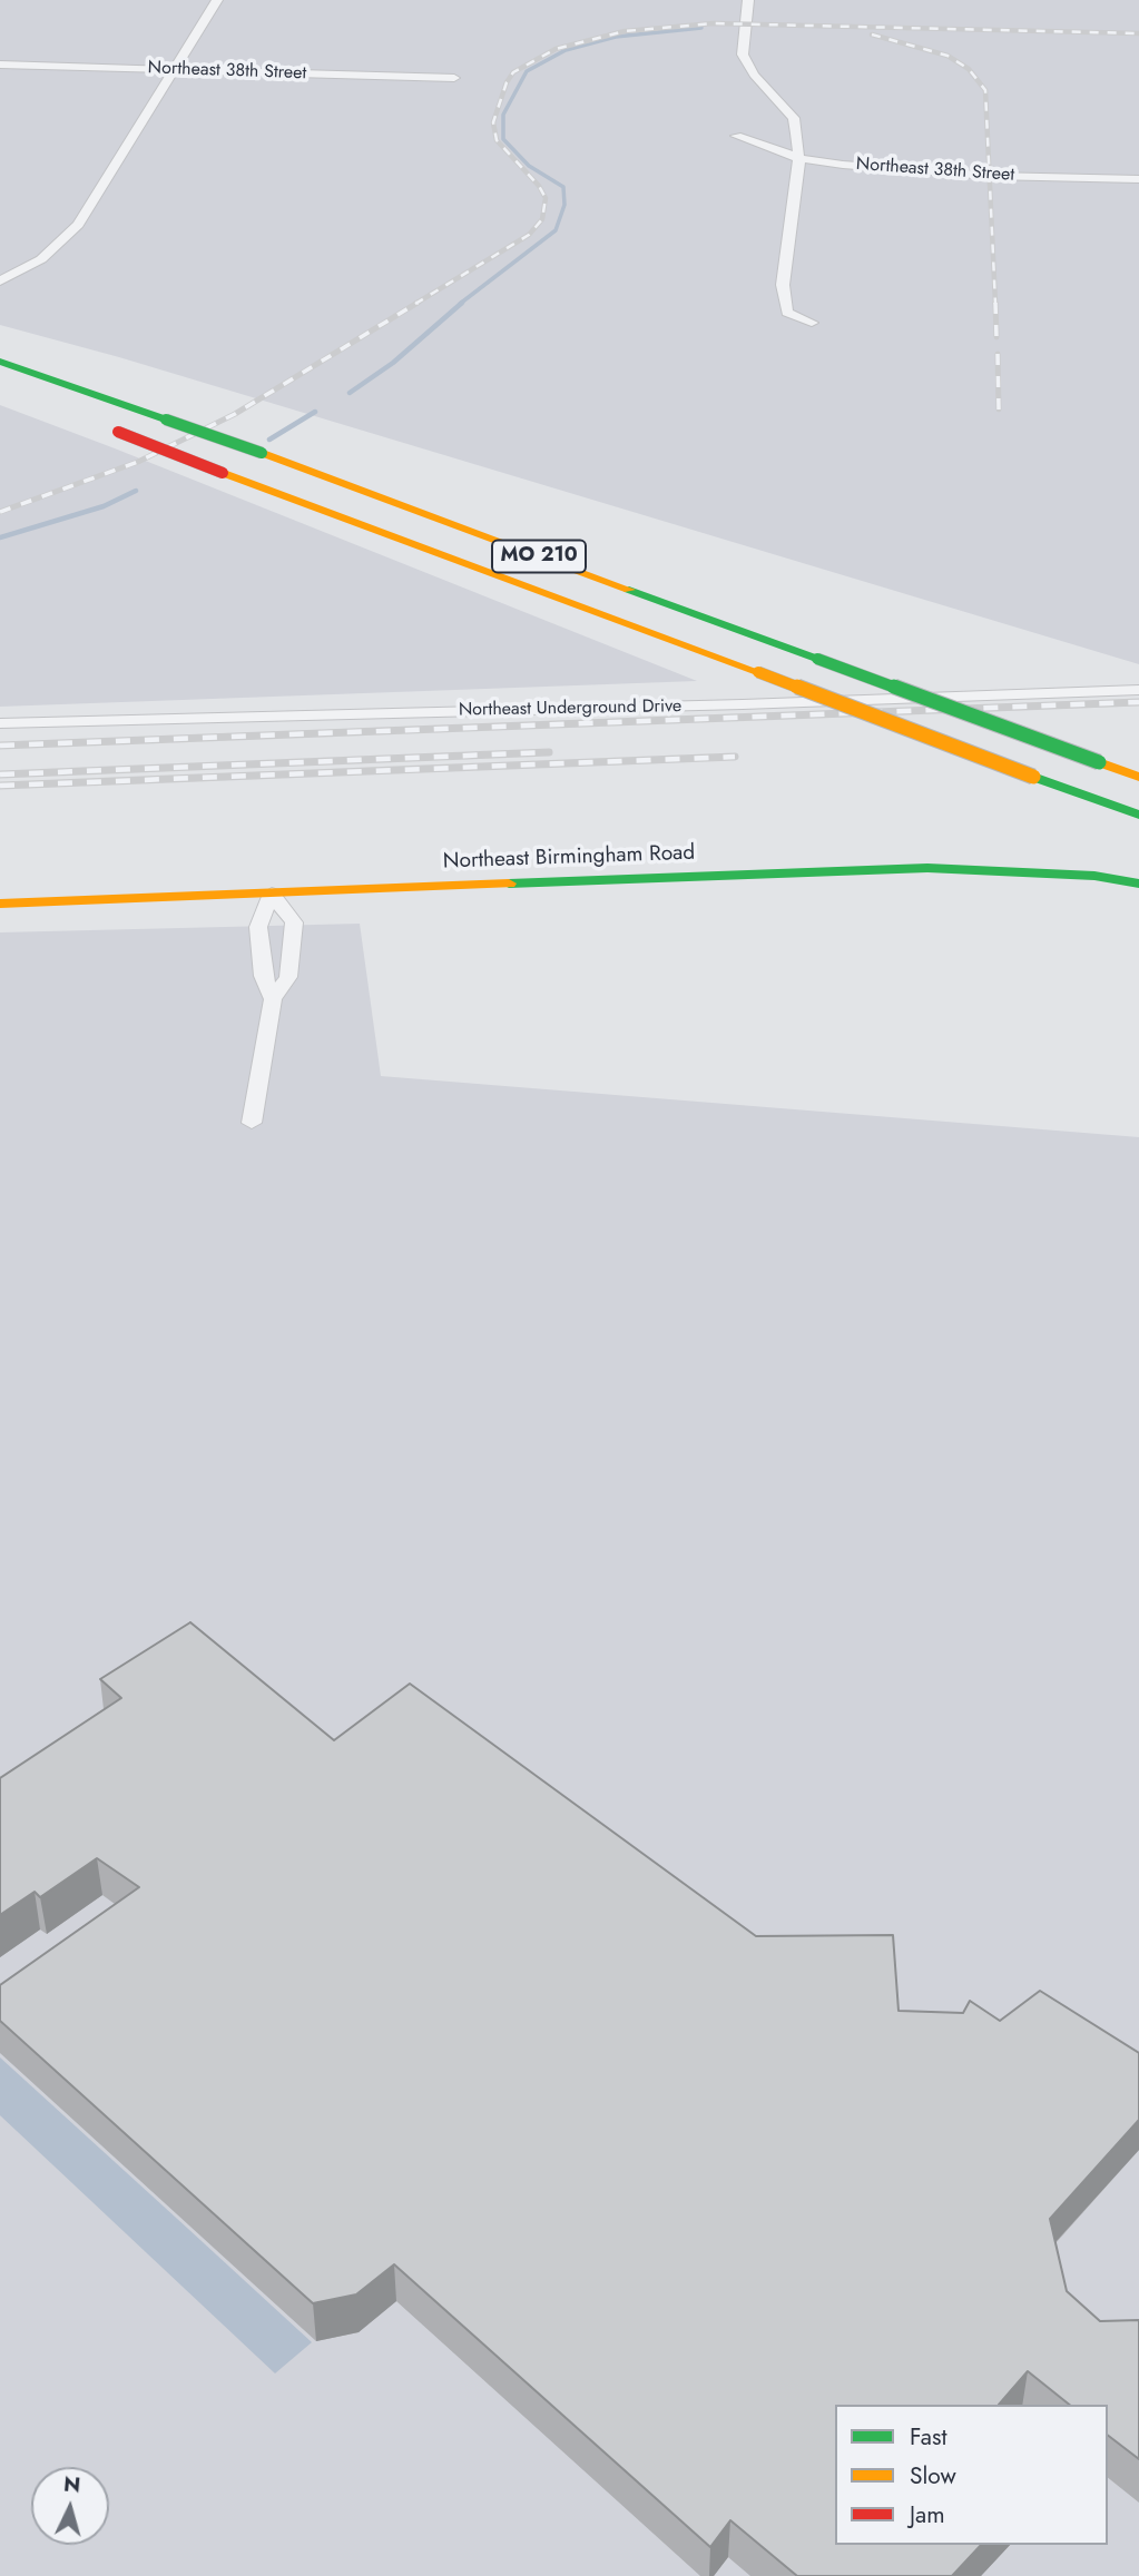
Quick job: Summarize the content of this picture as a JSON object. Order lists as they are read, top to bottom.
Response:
{
  "streets": {
    "main road": ["MO 210", "Northeast Birmingham Road"],
    "street": ["Northeast 38th Street", "Northeast Underground Drive"]
  },
  "legend": ["Fast", "Slow", "Jam"],
  "north": "top"
}
